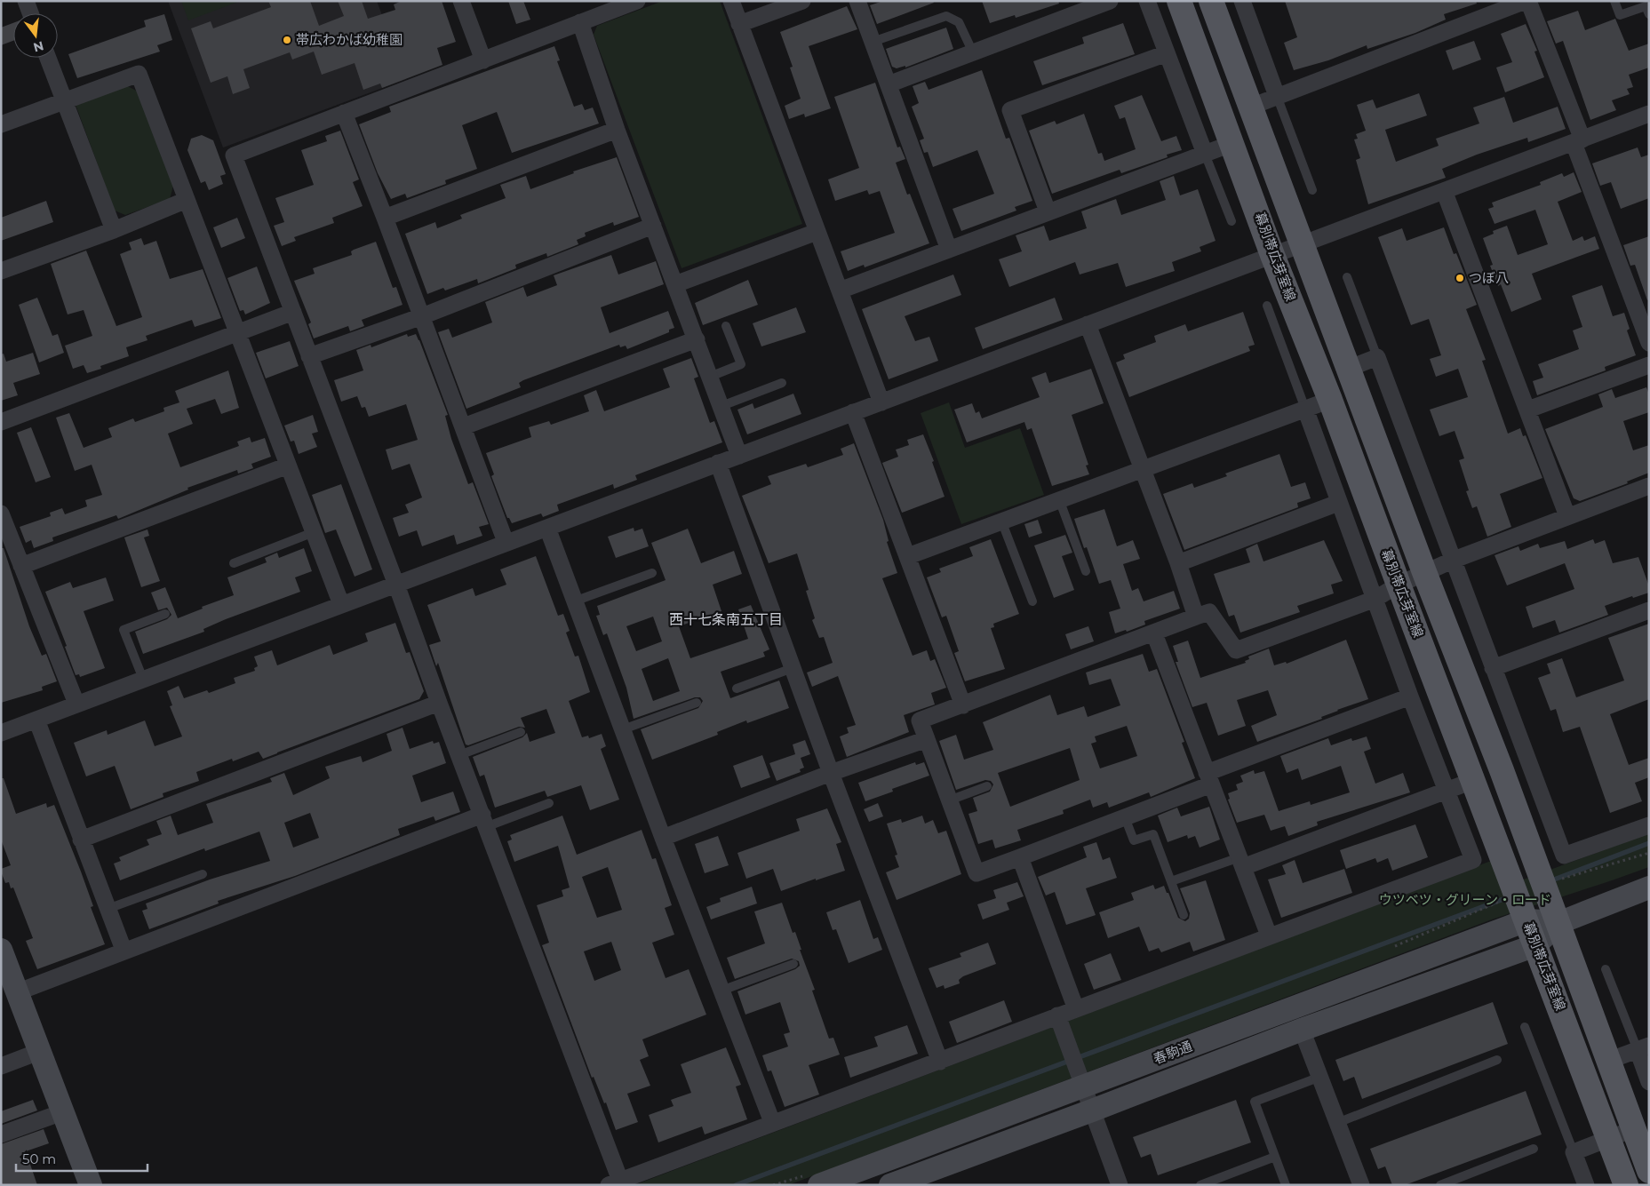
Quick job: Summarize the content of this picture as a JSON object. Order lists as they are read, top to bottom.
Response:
{
  "streets": {
    "main road": ["幕別帯広芽室線"],
    "street": ["春駒通"]
  },
  "crossings": [
    ["幕別帯広芽室線", "春駒通"]
  ],
  "districts": ["西十七条南五丁目"],
  "parks": ["ウツベツ・グリーン・ロード"],
  "places": ["帯広わかば幼稚園", "つぼ八"],
  "scale_bar": "50 m",
  "north": "bottom"
}
